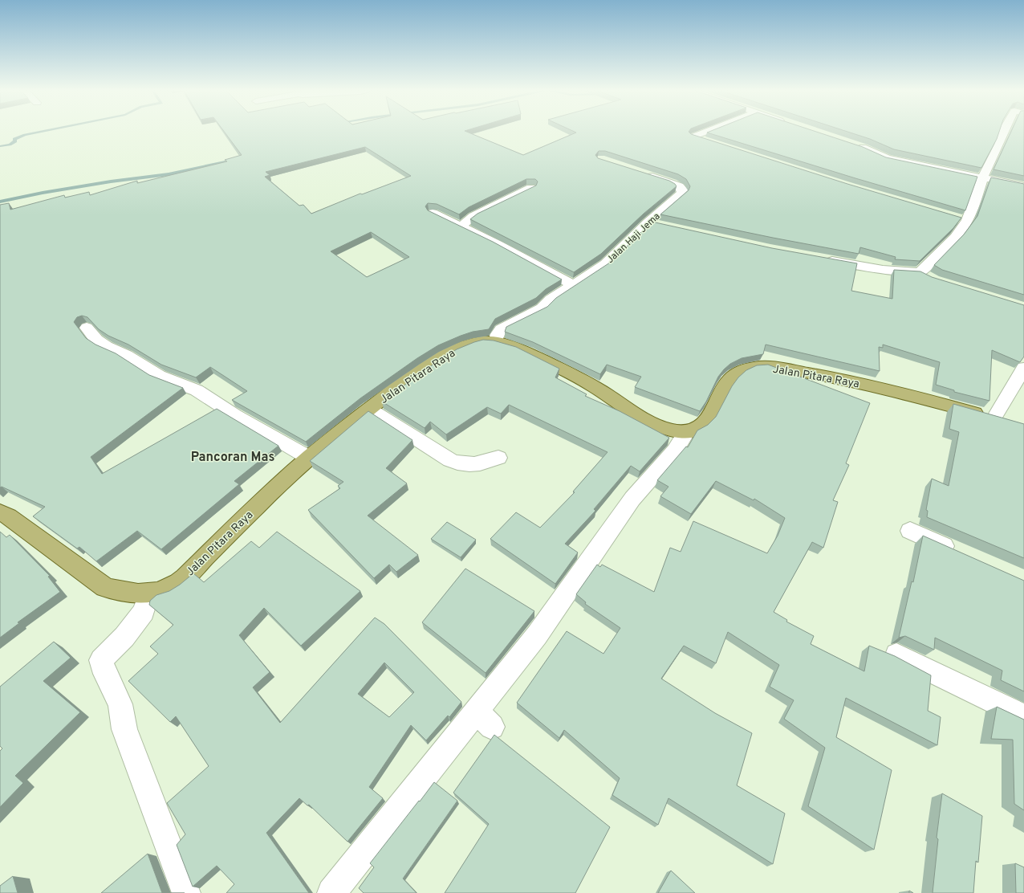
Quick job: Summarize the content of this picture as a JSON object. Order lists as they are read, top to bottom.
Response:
{
  "streets": {
    "main road": ["Jalan Pitara Raya"],
    "street": ["Jalan Haji Jema"]
  },
  "crossings": [
    ["Jalan Haji Jema", "Jalan Pitara Raya"]
  ],
  "districts": ["Pancoran Mas"]
}
